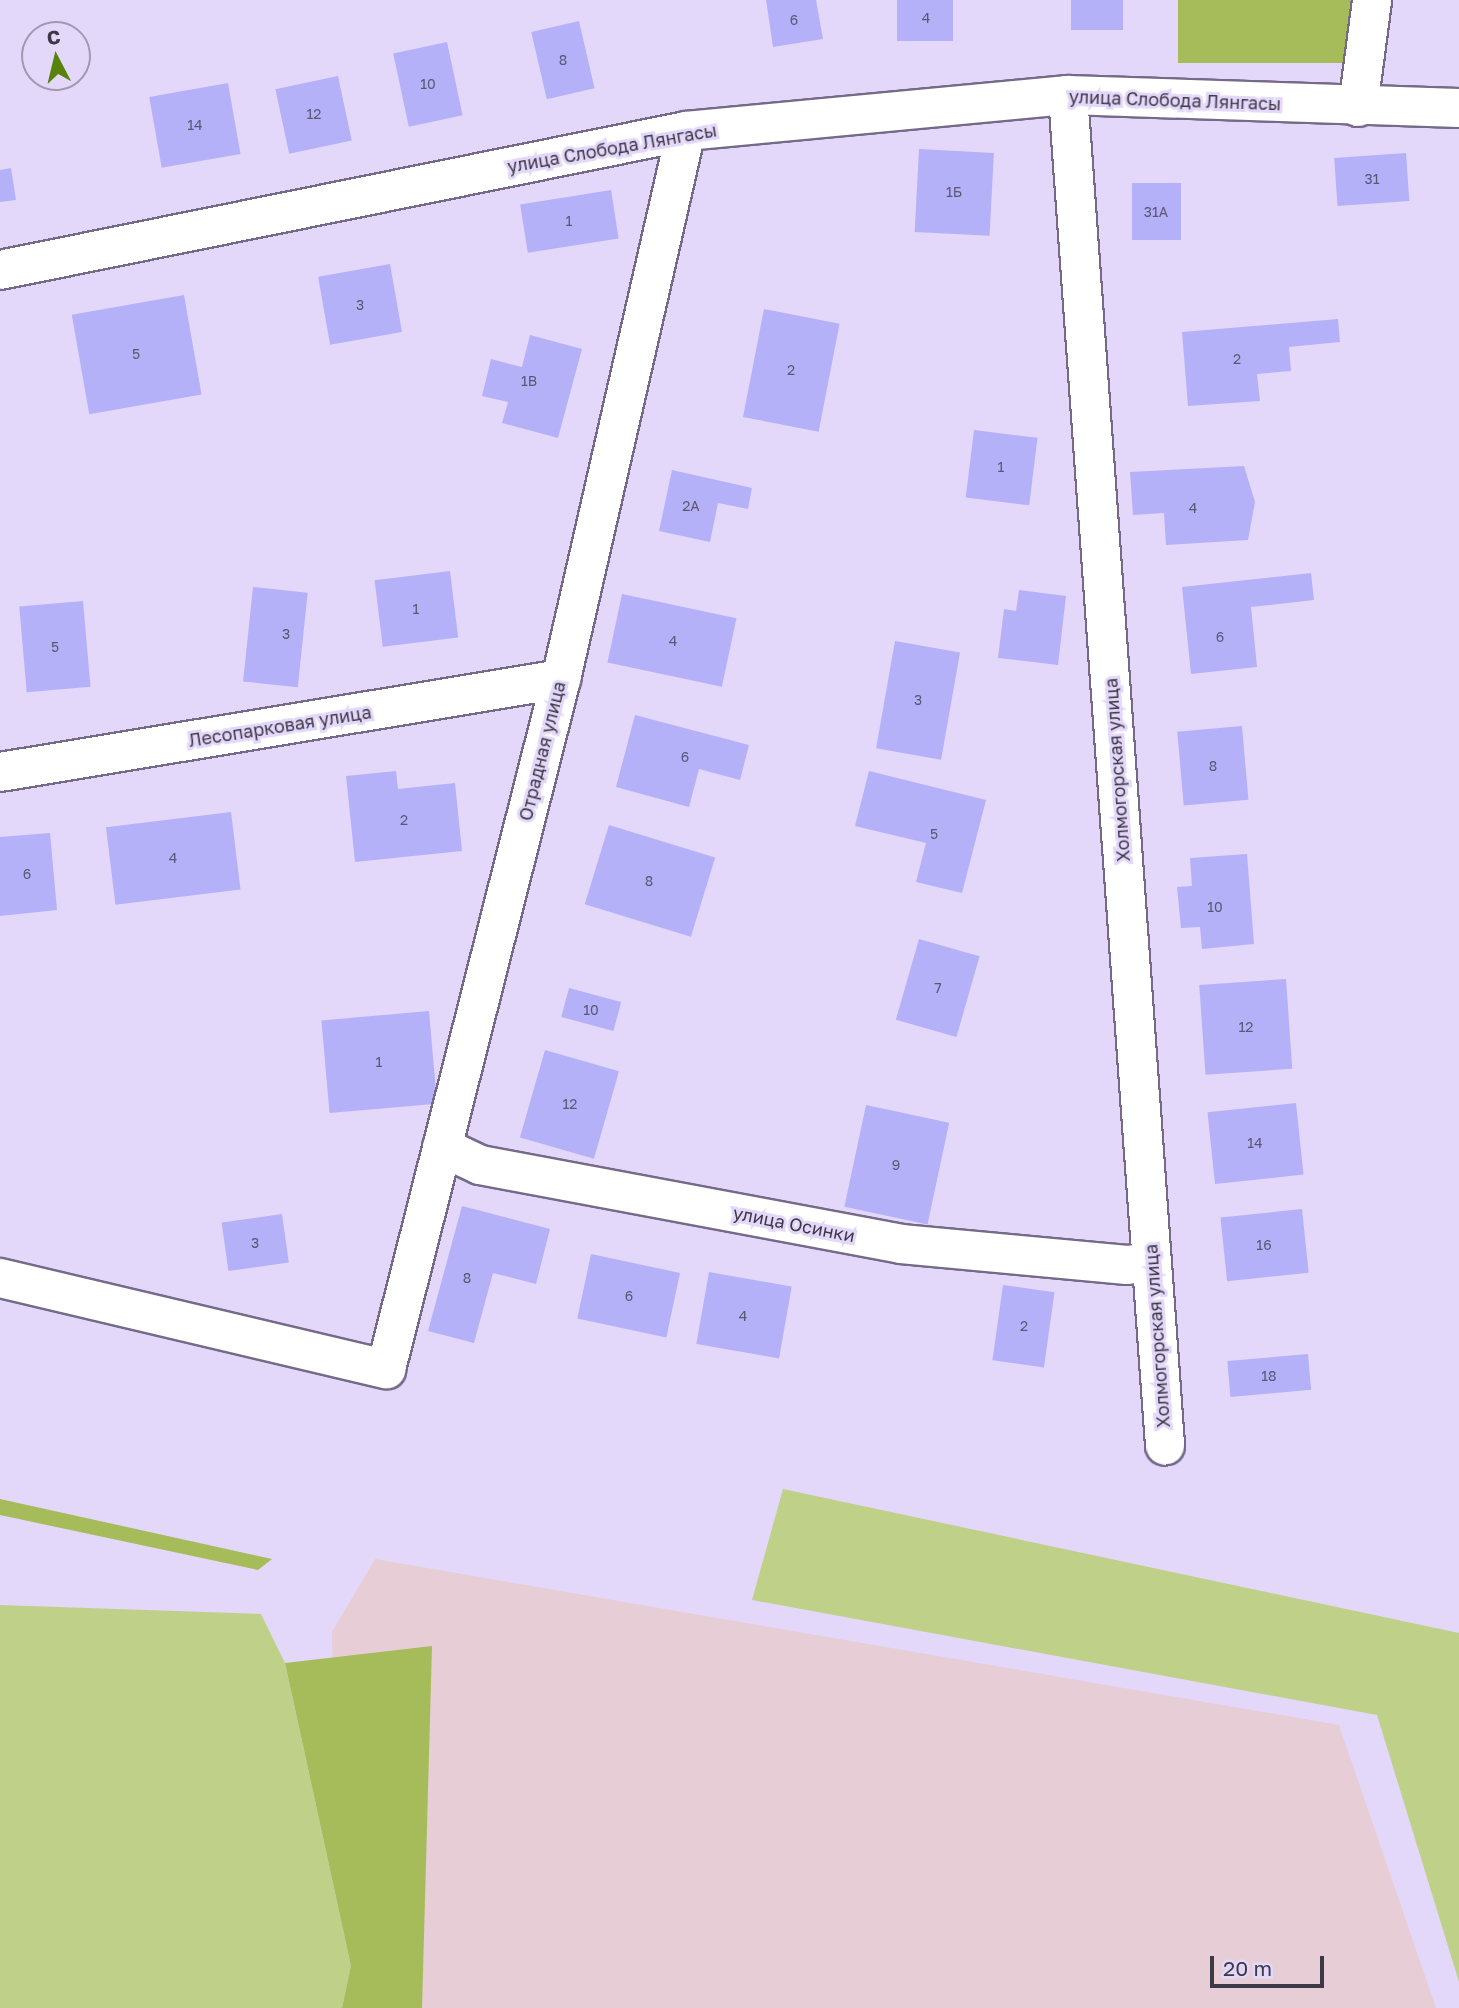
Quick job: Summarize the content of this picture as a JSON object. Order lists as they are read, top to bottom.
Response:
{
  "streets": {
    "street": [
      "улица Слобода Лянгасы",
      "Лесопарковая улица",
      "Отрадная улица",
      "Холмогорская улица",
      "улица Осинки"
    ]
  },
  "crossings": [
    ["улица Слобода Лянгасы", "Отрадная улица"],
    ["улица Слобода Лянгасы", "Холмогорская улица"],
    ["Лесопарковая улица", "Отрадная улица"],
    ["Отрадная улица", "улица Осинки"],
    ["Холмогорская улица", "улица Осинки"]
  ],
  "house_numbers": [
    "4",
    "6",
    "8",
    "10",
    "12",
    "14",
    "31",
    "1Б",
    "31А",
    "1",
    "3",
    "5",
    "2",
    "2",
    "1В",
    "1",
    "2А",
    "4",
    "1",
    "3",
    "6",
    "4",
    "5",
    "3",
    "6",
    "8",
    "2",
    "5",
    "4",
    "6",
    "8",
    "10",
    "7",
    "10",
    "12",
    "1",
    "12",
    "14",
    "9",
    "3",
    "16",
    "8",
    "6",
    "4",
    "2",
    "18"
  ],
  "scale_bar": "20 m",
  "north": "top"
}
